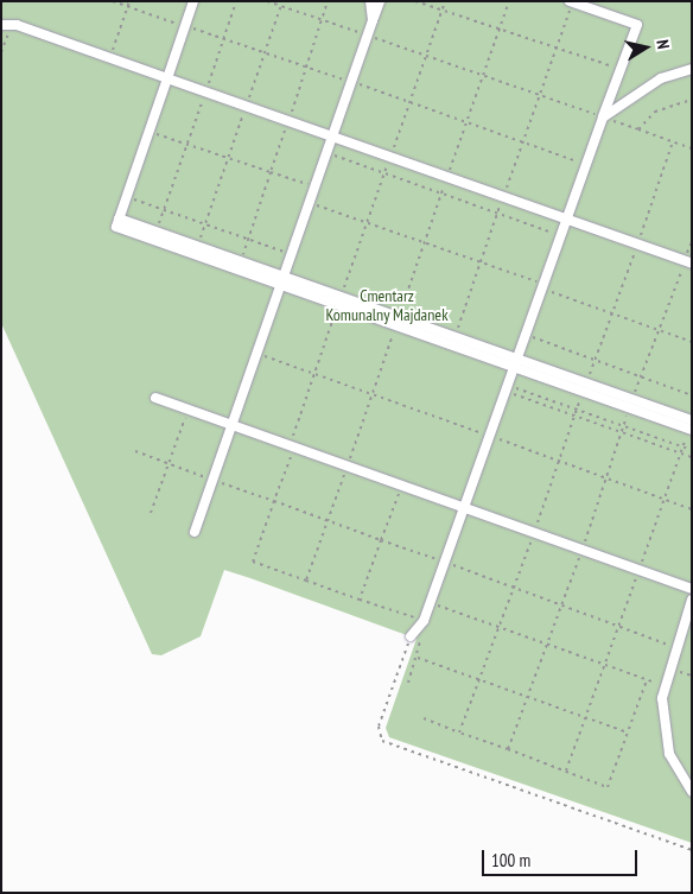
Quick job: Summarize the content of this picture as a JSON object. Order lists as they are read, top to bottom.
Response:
{
  "parks": ["Cmentarz Komunalny Majdanek"],
  "scale_bar": "100 m",
  "north": "right"
}
